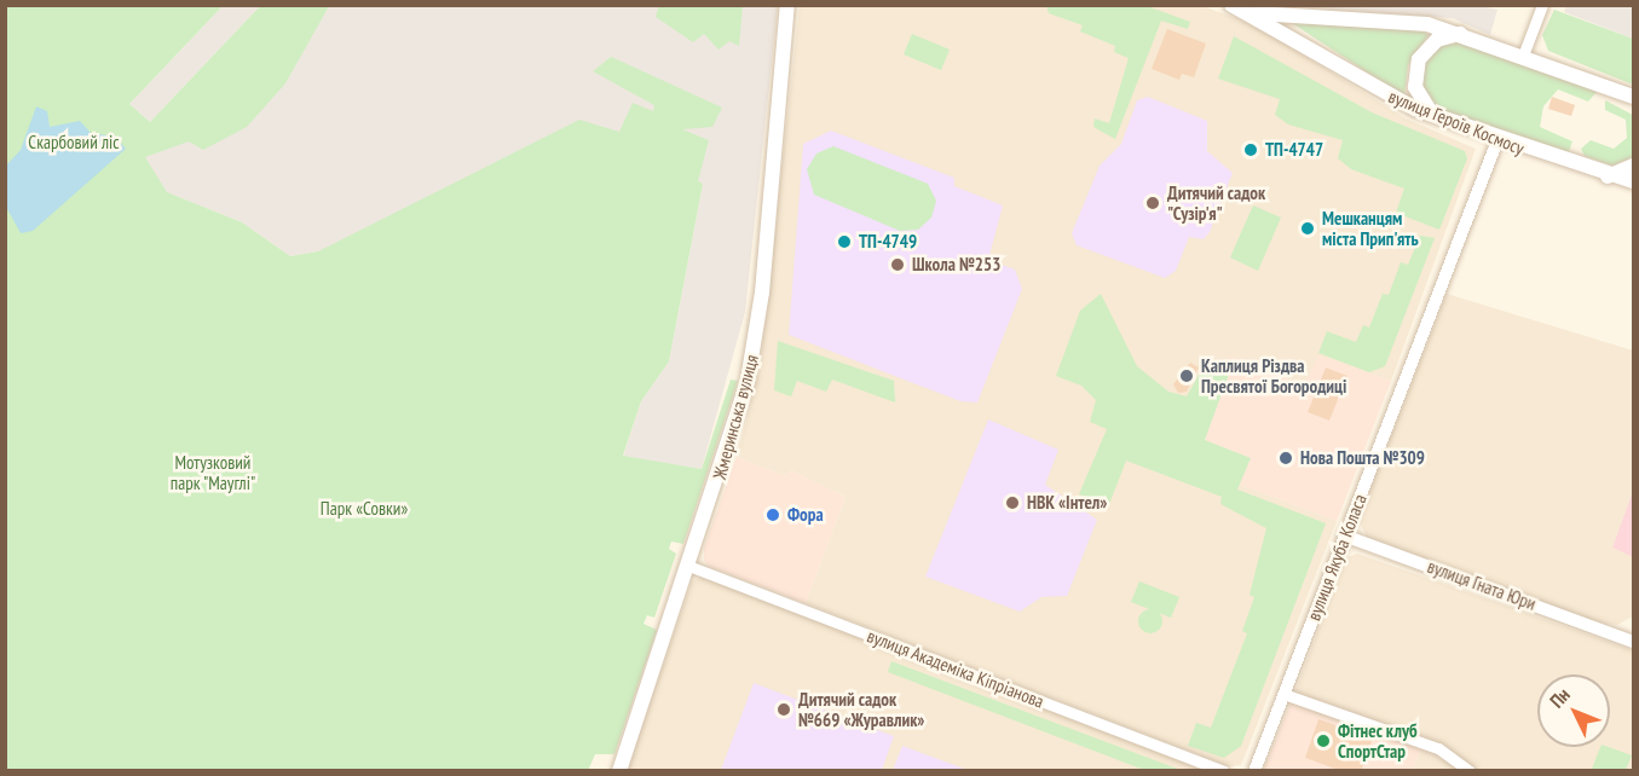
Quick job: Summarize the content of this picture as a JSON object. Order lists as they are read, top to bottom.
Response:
{
  "streets": {
    "main road": ["вулиця Героїв Космосу", "Жмеринська вулиця"],
    "street": ["вулиця Якуба Коласа", "вулиця Гната Юри", "вулиця Академіка Кіпріанова"]
  },
  "crossings": [
    ["вулиця Героїв Космосу", "вулиця Якуба Коласа"],
    ["Жмеринська вулиця", "вулиця Академіка Кіпріанова"],
    ["вулиця Якуба Коласа", "вулиця Гната Юри"]
  ],
  "parks": ["Скарбовий ліс", "Мотузковий парк \"Мауглі\"", "Парк «Совки»"],
  "places": [
    "ТП-4747",
    "Дитячий садок \"Сузір'я\"",
    "Мешканцям міста Прип'ять",
    "ТП-4749",
    "Школа №253",
    "Каплиця Різдва Пресвятої Богородиці",
    "Нова Пошта №309",
    "НВК «Інтел»",
    "Фора",
    "Дитячий садок №669 «Журавлик»",
    "Фітнес клуб СпортСтар"
  ],
  "north": "top left"
}
